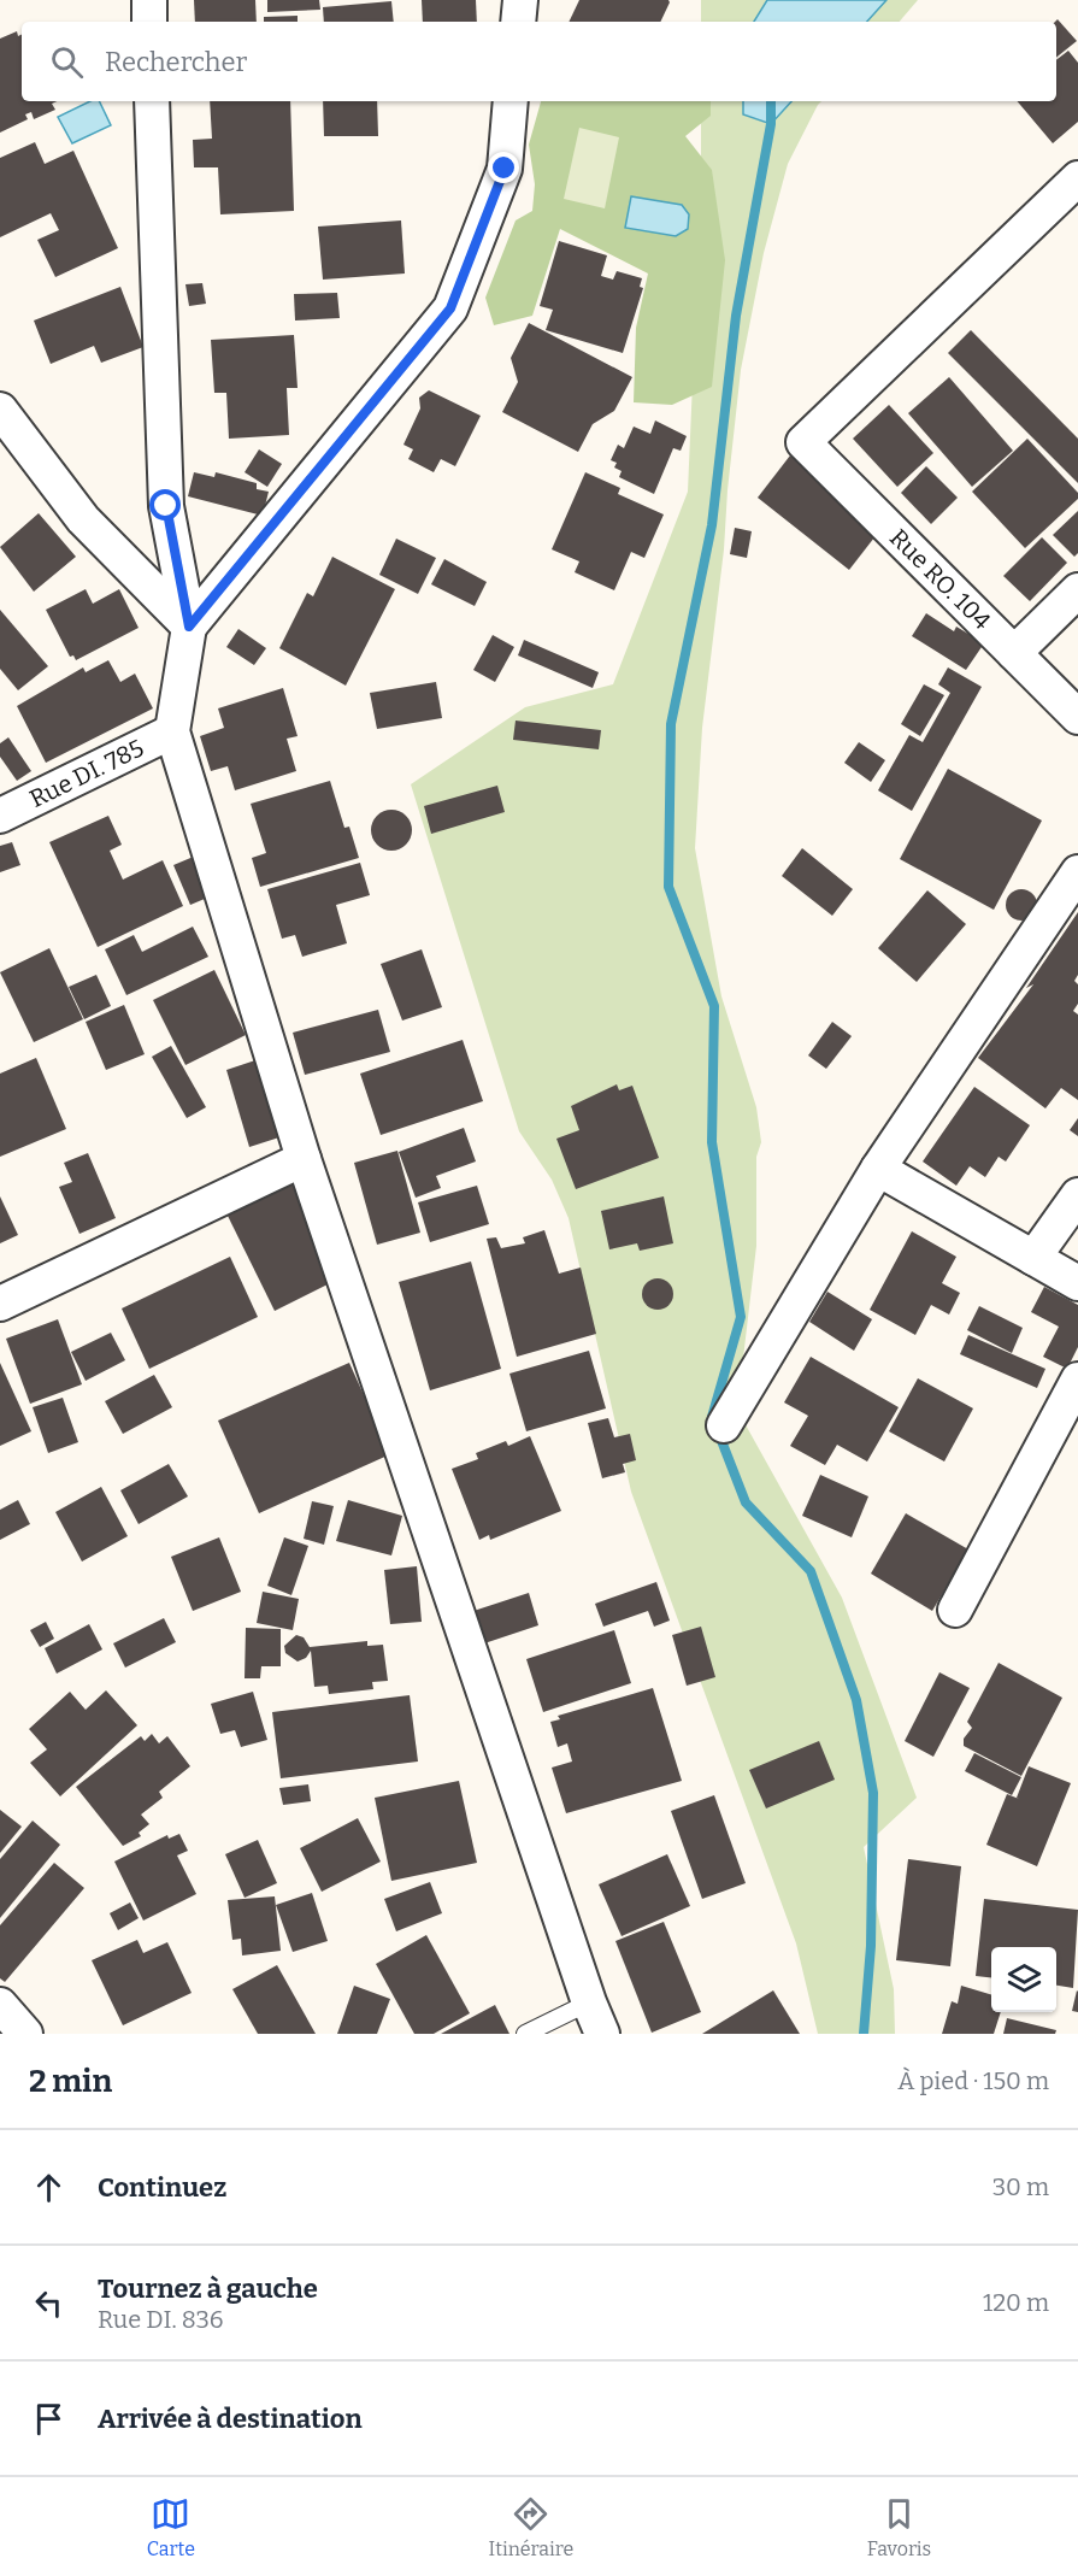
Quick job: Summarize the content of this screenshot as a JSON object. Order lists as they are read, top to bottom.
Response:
{
  "streets": {
    "street": ["Rue RO. 104", "Rue DI. 785"]
  },
  "page": {
    "search": "Rechercher",
    "heading": ["2 min", "À pied · 150 m"],
    "list": [
      ["Continuez", "30 m"],
      ["Tournez à gauche", "Rue DI. 836", "120 m"],
      "Arrivée à destination"
    ],
    "nav": ["Carte", "Itinéraire", "Favoris"]
  }
}
